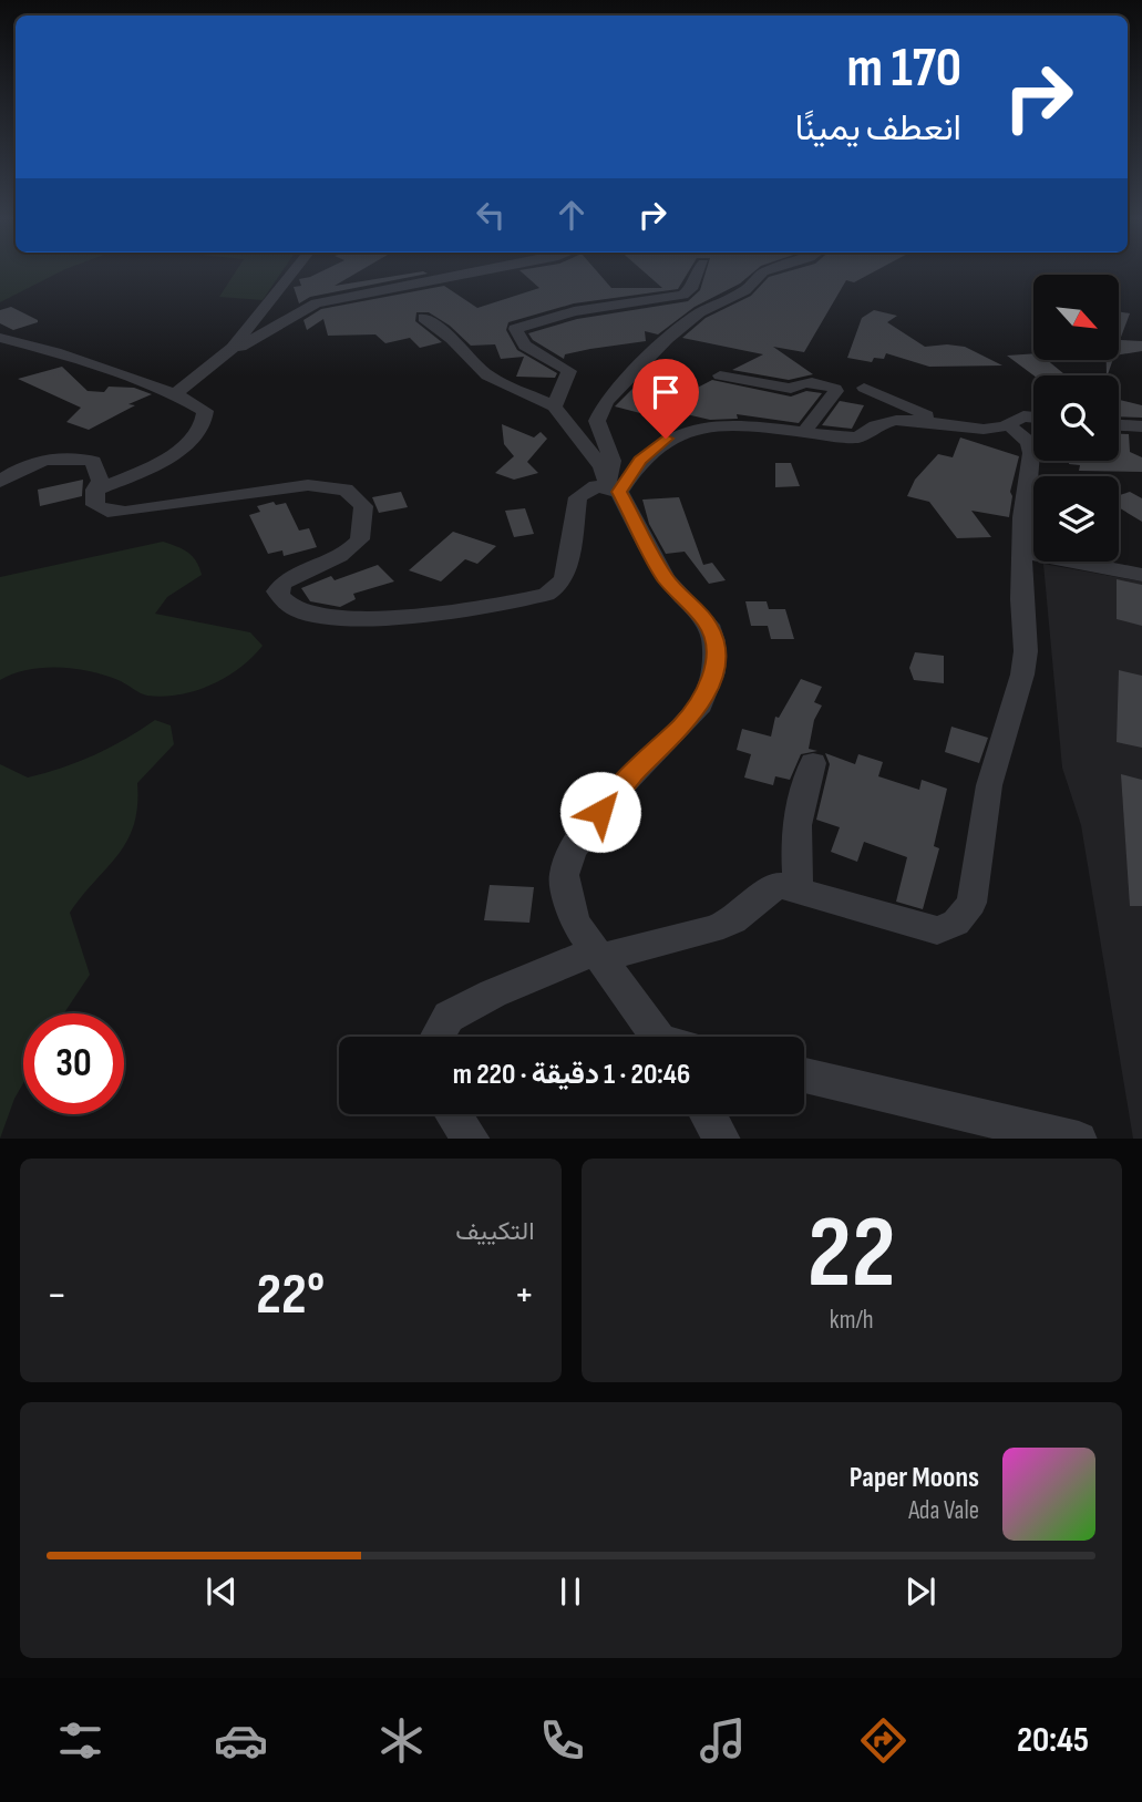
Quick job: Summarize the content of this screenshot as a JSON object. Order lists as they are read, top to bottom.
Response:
{
  "north": "bottom right",
  "page": {
    "turn": ["170 m", "انعطف يمينًا"],
    "limit": "30",
    "trip": "20:46 · 1 دقيقة · 220 m",
    "tile": [
      ["22", "km/h"],
      "التكييف"
    ],
    "heat": ["−", "22°", "+"],
    "song": ["Paper Moons", "Ada Vale"],
    "tabs": "20:45"
  }
}
